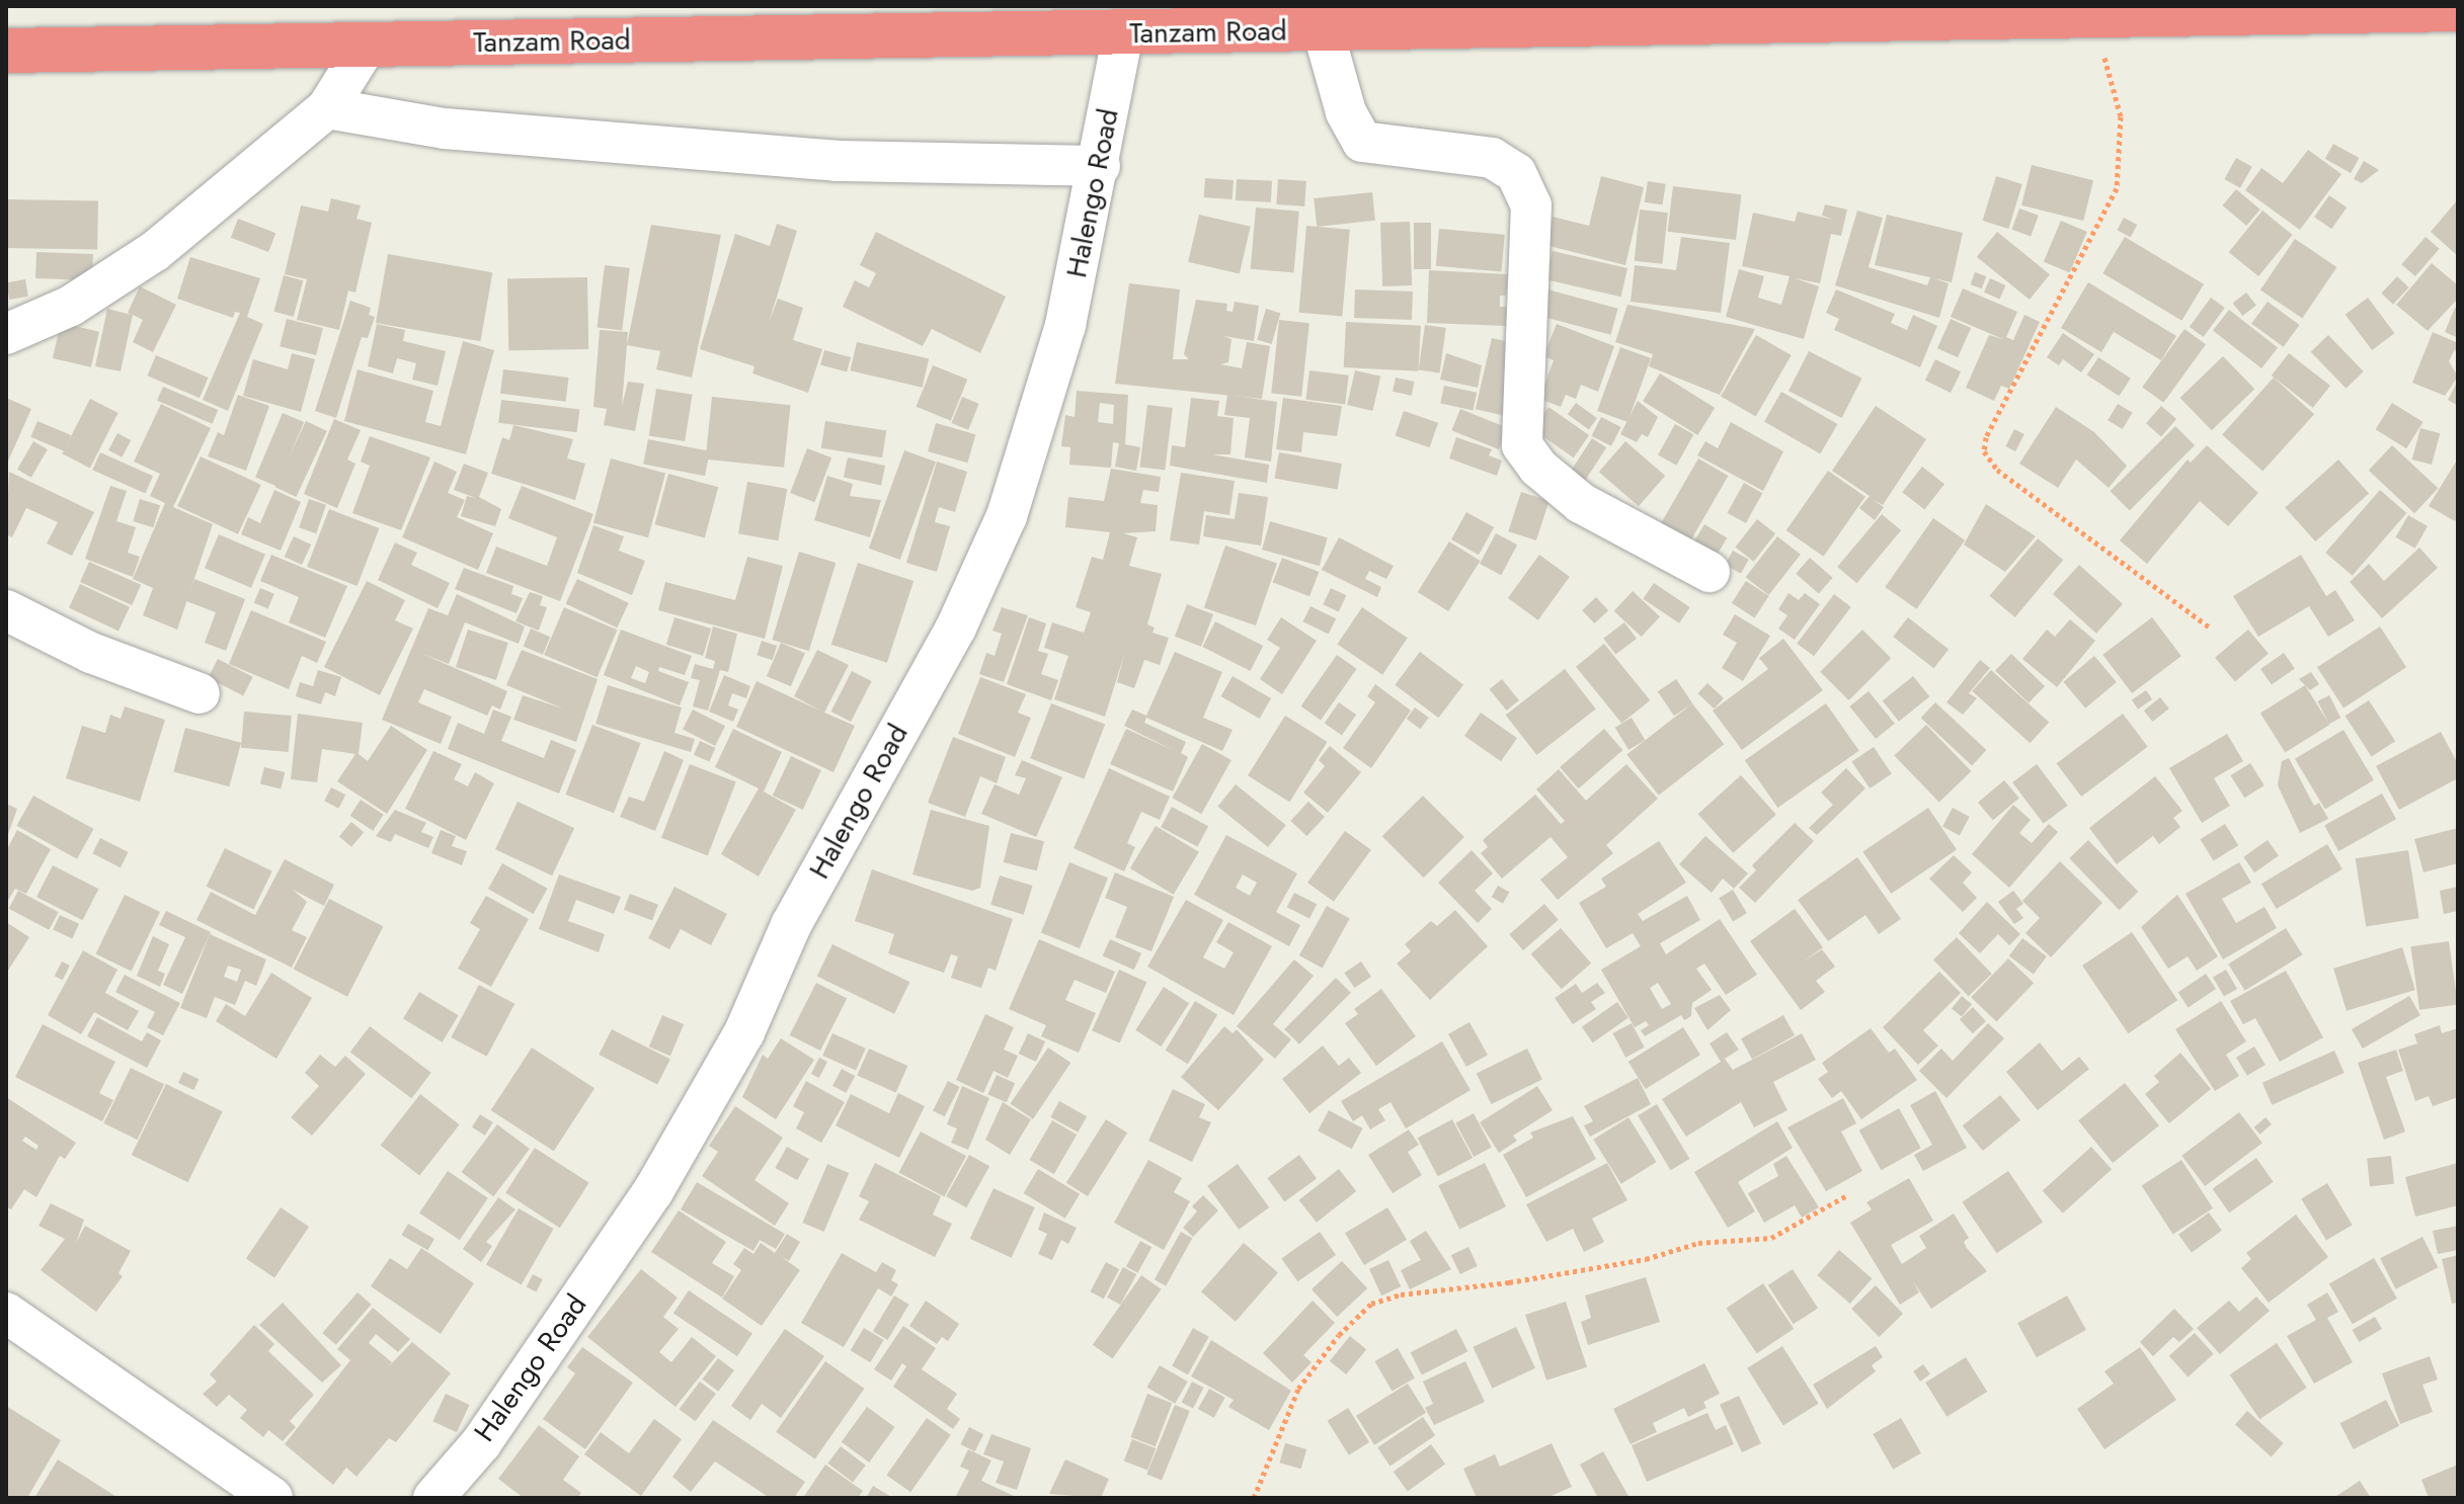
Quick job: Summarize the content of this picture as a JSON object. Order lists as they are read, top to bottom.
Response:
{
  "streets": {
    "highway": ["Tanzam Road"],
    "street": ["Halengo Road"]
  },
  "crossings": [
    ["Tanzam Road", "Halengo Road"]
  ]
}
